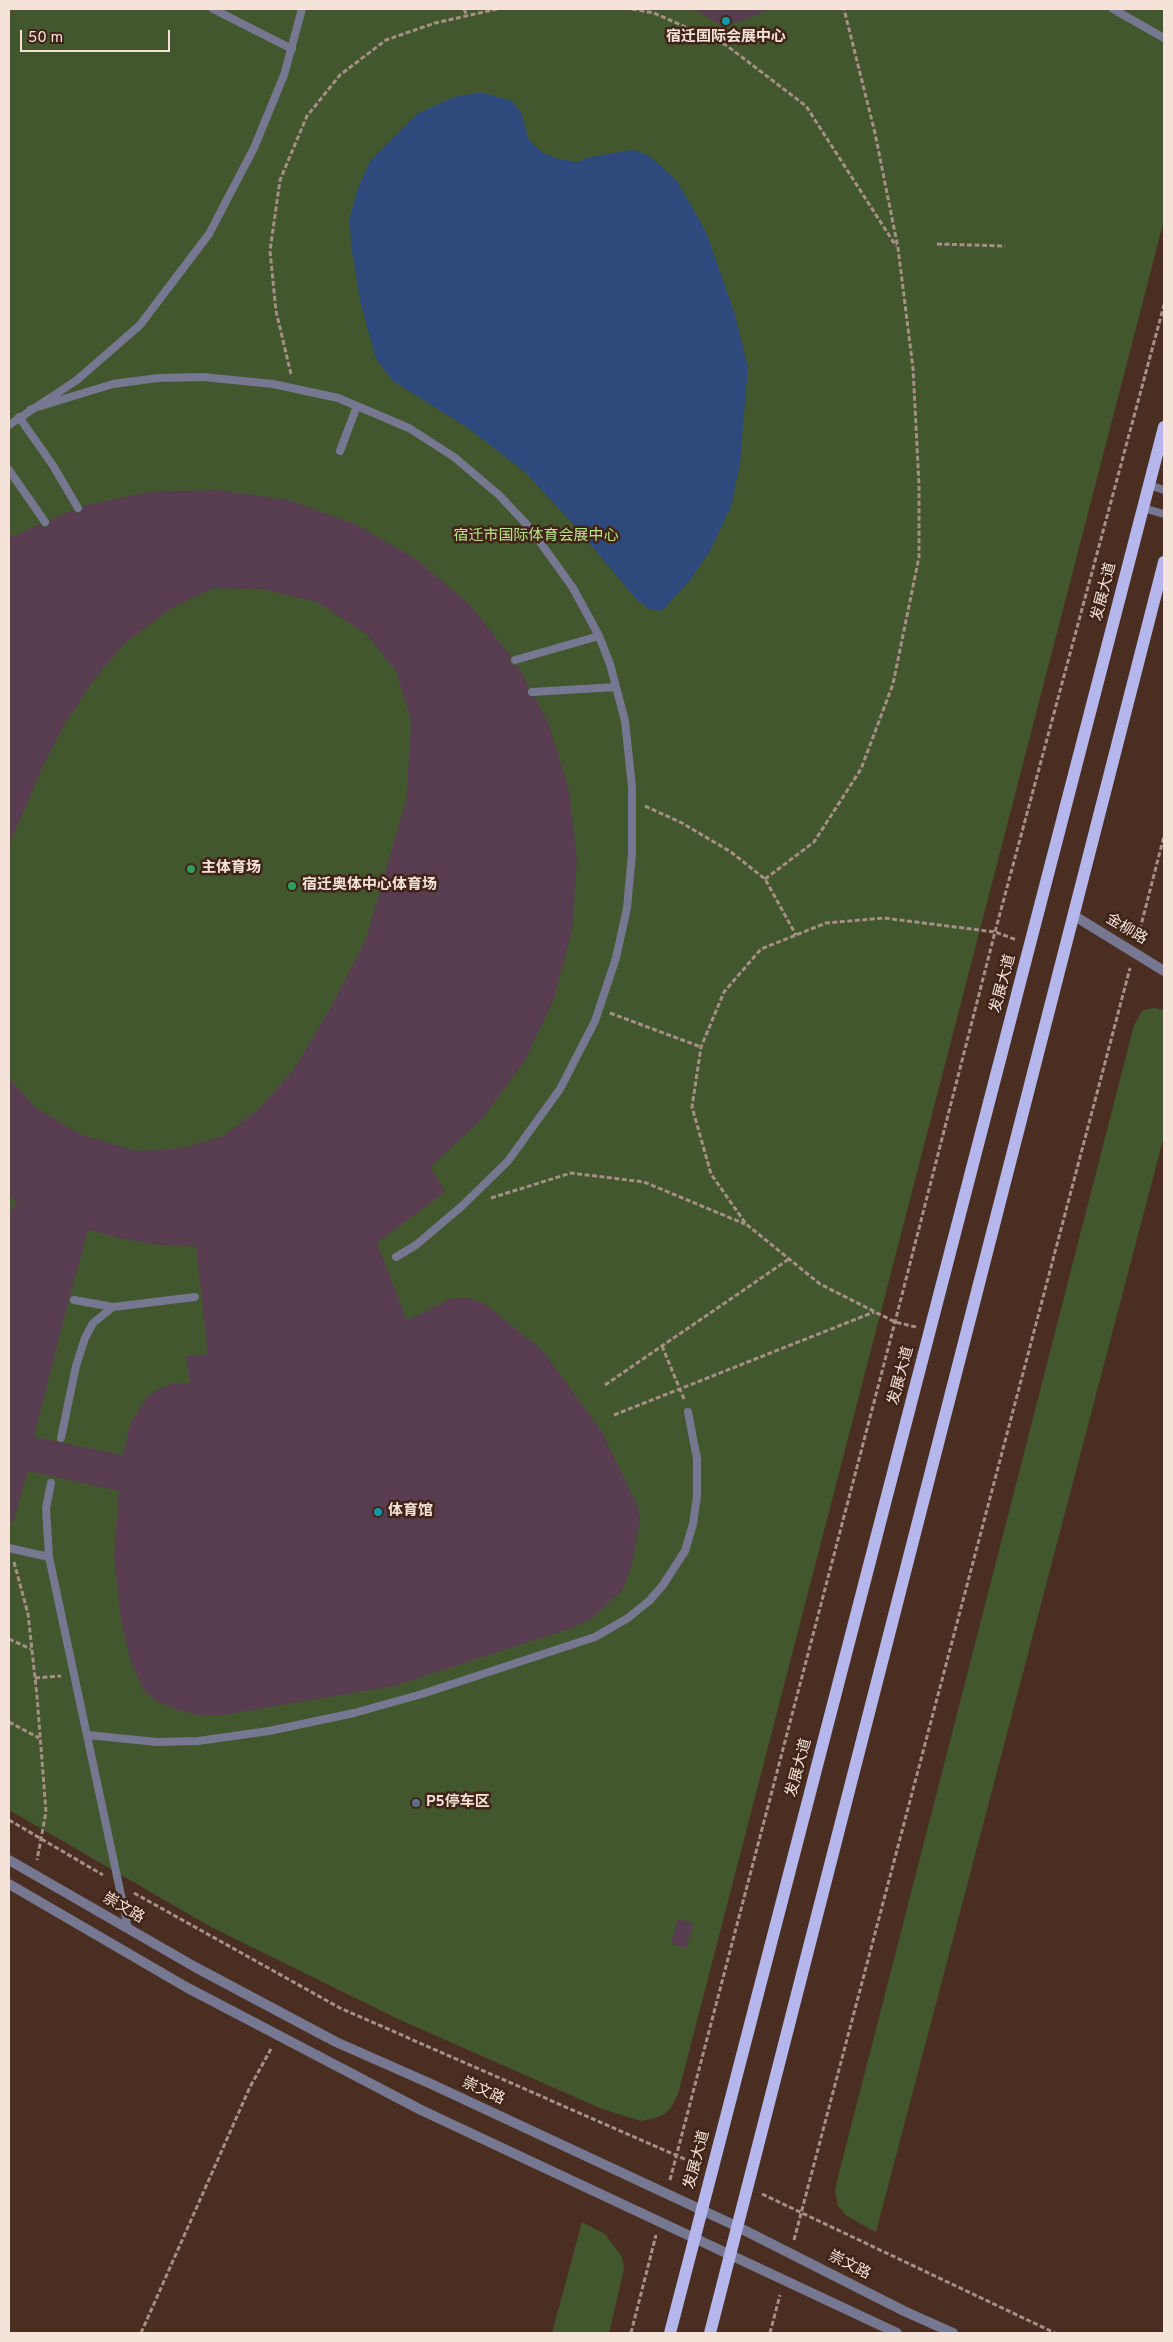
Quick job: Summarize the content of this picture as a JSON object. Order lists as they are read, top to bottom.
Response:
{
  "streets": {
    "main road": ["发展大道"],
    "street": ["金柳路", "崇文路"]
  },
  "crossings": [
    ["发展大道", "崇文路"]
  ],
  "parks": ["宿迁市国际体育会展中心"],
  "places": [
    "宿迁国际会展中心",
    "主体育场",
    "宿迁奥体中心体育场",
    "体育馆",
    "P5停车区"
  ],
  "scale_bar": "50 m"
}
